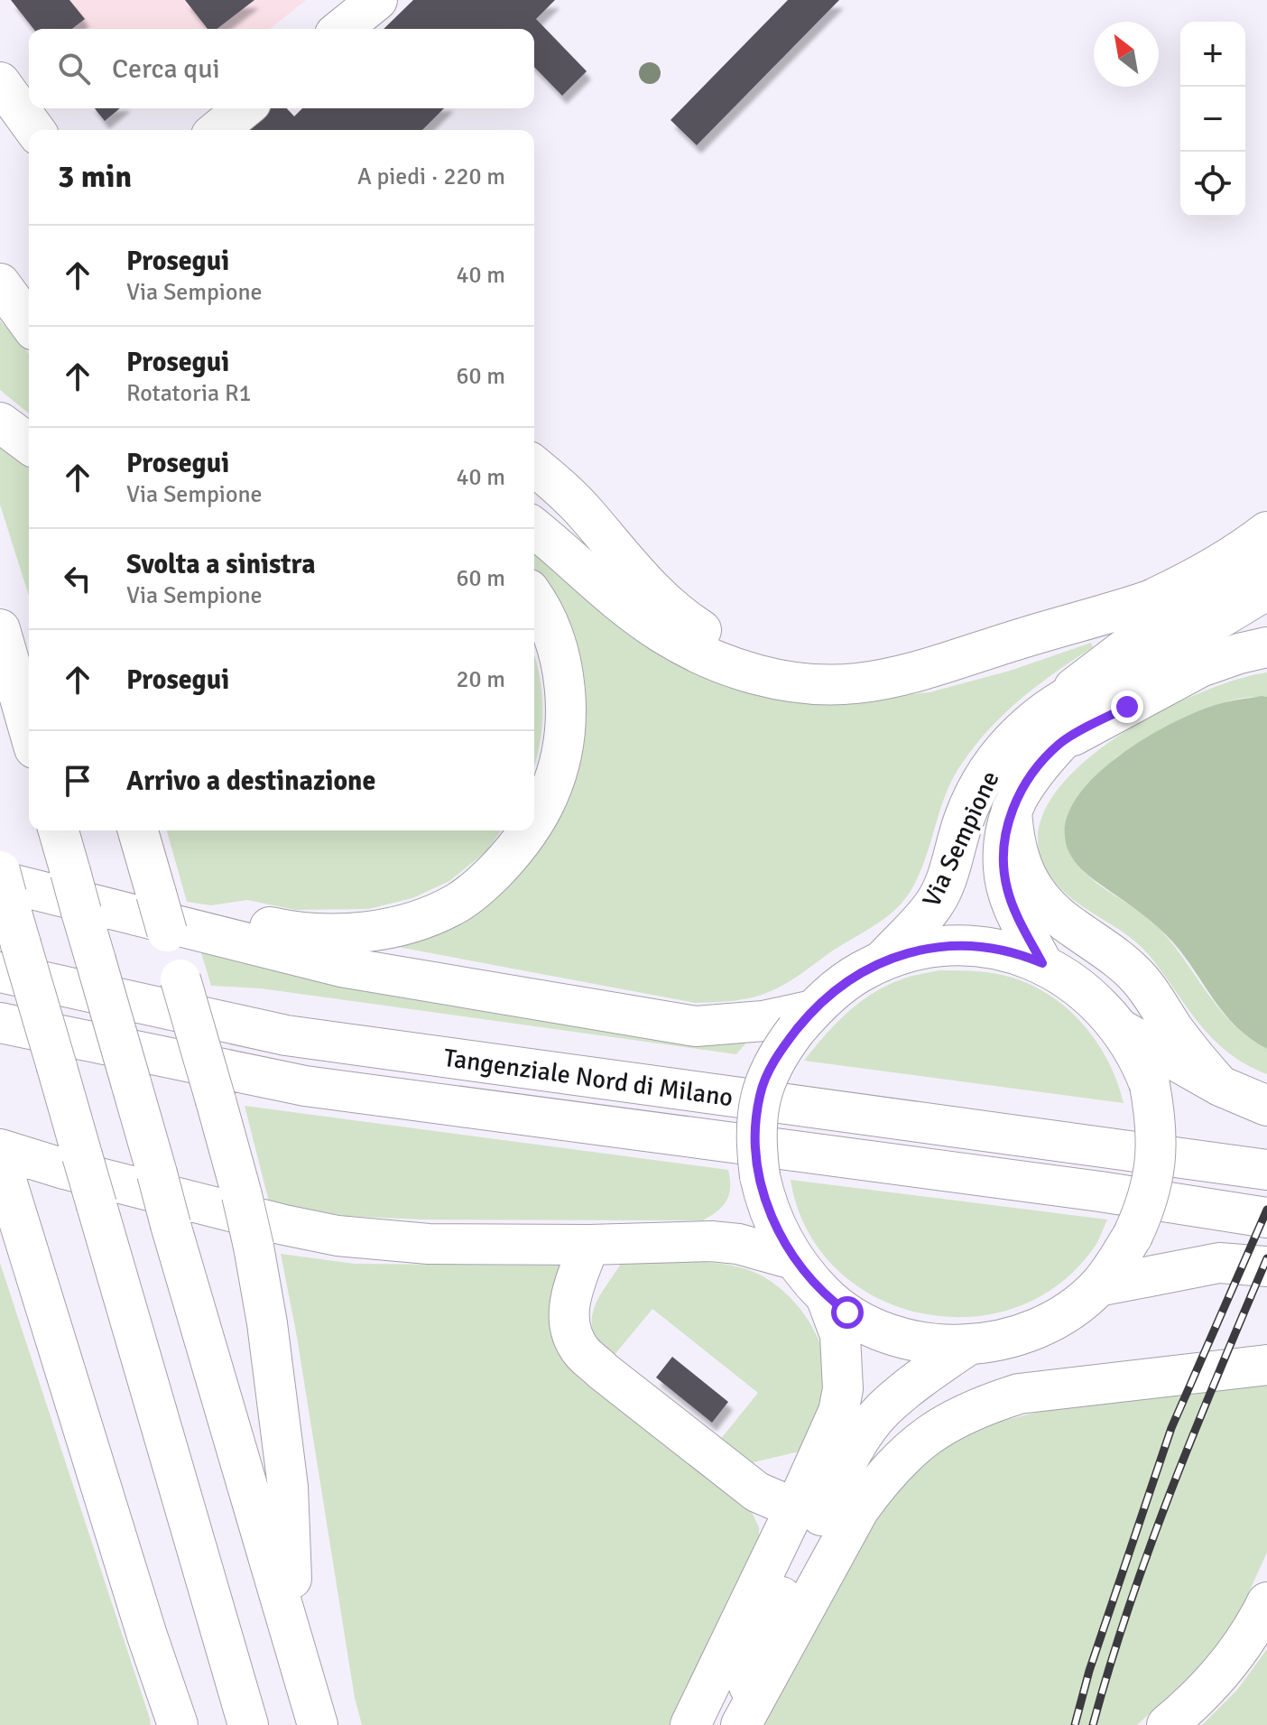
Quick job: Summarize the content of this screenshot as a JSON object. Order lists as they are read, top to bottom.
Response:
{
  "streets": {
    "main road": ["Via Sempione", "Tangenziale Nord di Milano"]
  },
  "north": "top left",
  "page": {
    "map_buttons": ["+", "−"],
    "search": "Cerca qui",
    "heading": ["3 min", "A piedi · 220 m"],
    "list": [
      ["Prosegui", "Via Sempione", "40 m"],
      ["Prosegui", "Rotatoria R1", "60 m"],
      ["Prosegui", "Via Sempione", "40 m"],
      ["Svolta a sinistra", "Via Sempione", "60 m"],
      ["Prosegui", "20 m"],
      "Arrivo a destinazione"
    ]
  }
}
